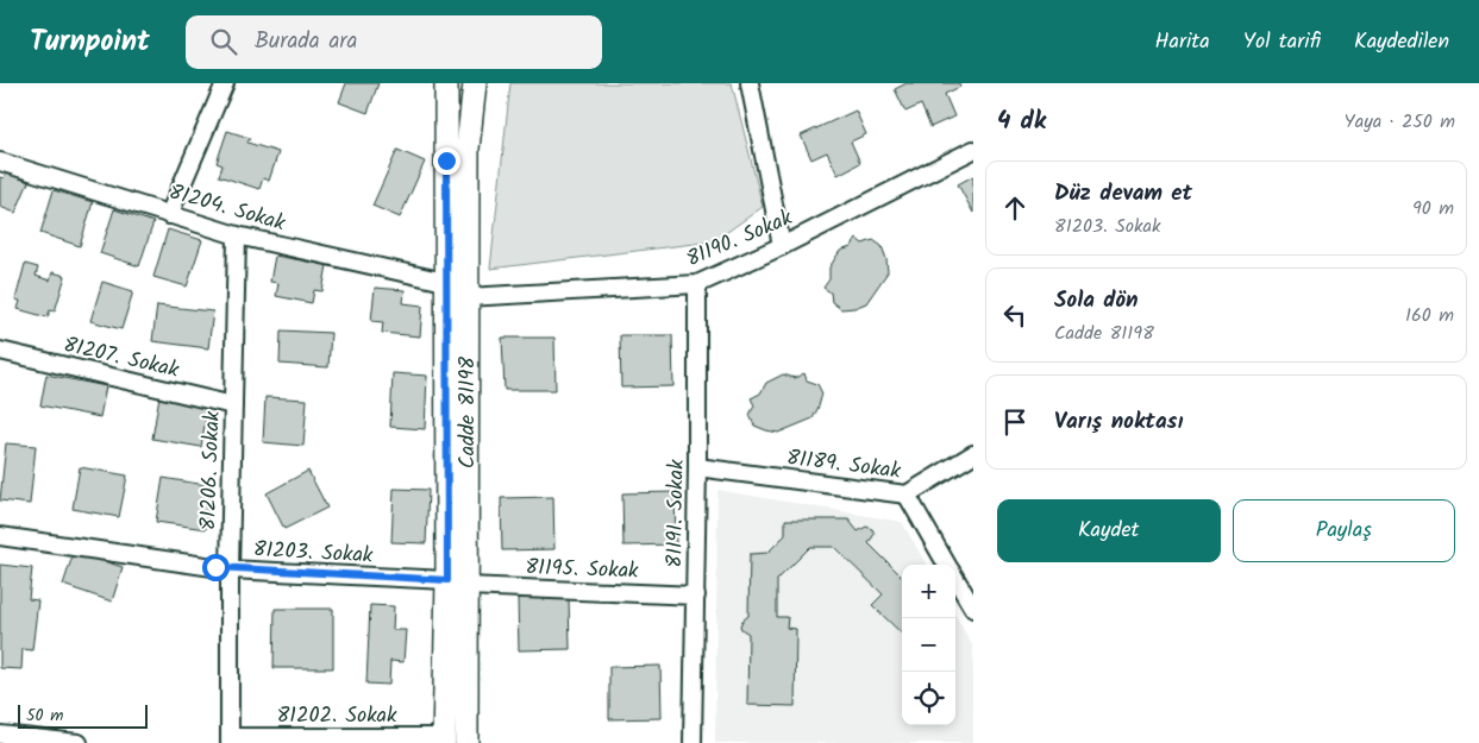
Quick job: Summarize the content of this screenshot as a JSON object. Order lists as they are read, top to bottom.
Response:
{
  "streets": {
    "main road": ["Cadde 81198"],
    "street": [
      "81204. Sokak",
      "81190. Sokak",
      "81207. Sokak",
      "81189. Sokak",
      "81206. Sokak",
      "81191. Sokak",
      "81203. Sokak",
      "81195. Sokak",
      "81202. Sokak"
    ]
  },
  "crossings": [
    ["81204. Sokak", "Cadde 81198"],
    ["81204. Sokak", "81206. Sokak"],
    ["81190. Sokak", "Cadde 81198"],
    ["81190. Sokak", "81191. Sokak"],
    ["81207. Sokak", "81206. Sokak"],
    ["Cadde 81198", "81203. Sokak"],
    ["Cadde 81198", "81195. Sokak"],
    ["Cadde 81198", "81202. Sokak"],
    ["81189. Sokak", "81191. Sokak"],
    ["81206. Sokak", "81203. Sokak"],
    ["81206. Sokak", "81202. Sokak"],
    ["81191. Sokak", "81195. Sokak"],
    ["81203. Sokak", "81195. Sokak"]
  ],
  "scale_bar": "50 m",
  "page": {
    "header": "Turnpoint",
    "search": "Burada ara",
    "nav": ["Harita", "Yol tarifi", "Kaydedilen"],
    "heading": ["4 dk", "Yaya · 250 m"],
    "list": [
      ["Düz devam et", "81203. Sokak", "90 m"],
      ["Sola dön", "Cadde 81198", "160 m"],
      "Varış noktası"
    ],
    "buttons": ["Kaydet", "Paylaş"],
    "map_buttons": ["+", "−"],
    "scale": "50 m"
  }
}
